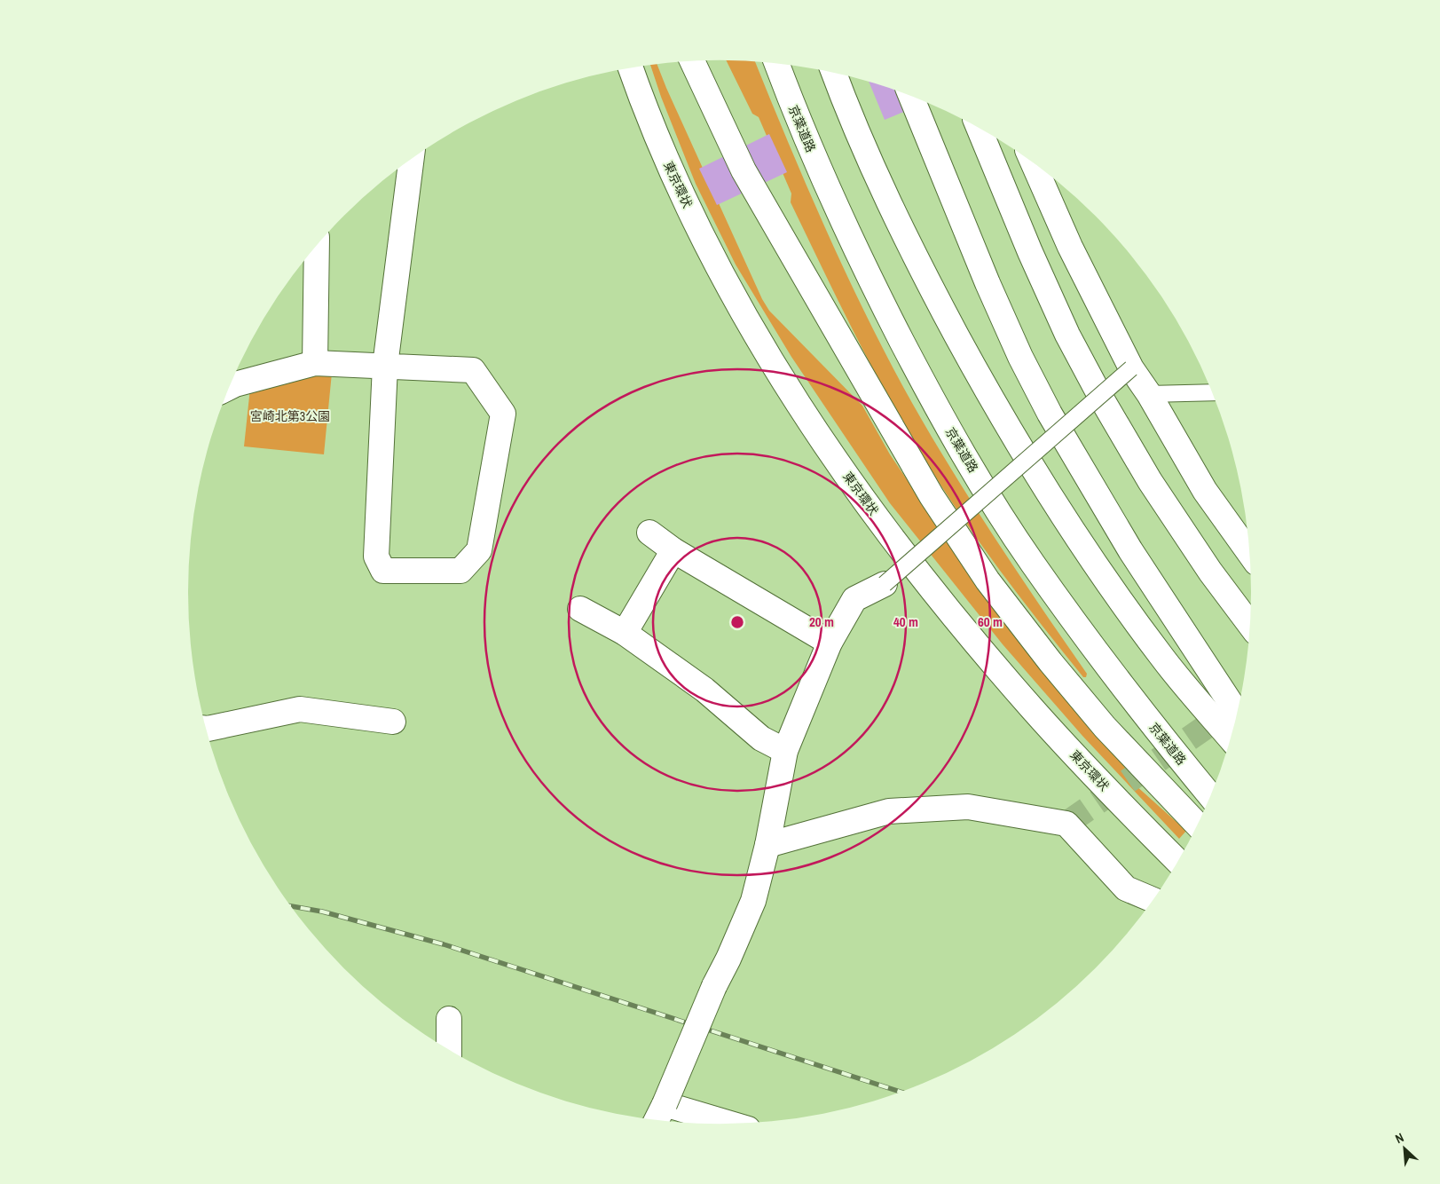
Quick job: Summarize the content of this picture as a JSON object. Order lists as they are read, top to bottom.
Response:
{
  "streets": {
    "main road": ["京葉道路", "東京環状"]
  },
  "parks": ["宮崎北第3公園"],
  "north": "top left",
  "rings": ["20 m", "40 m", "60 m"]
}
